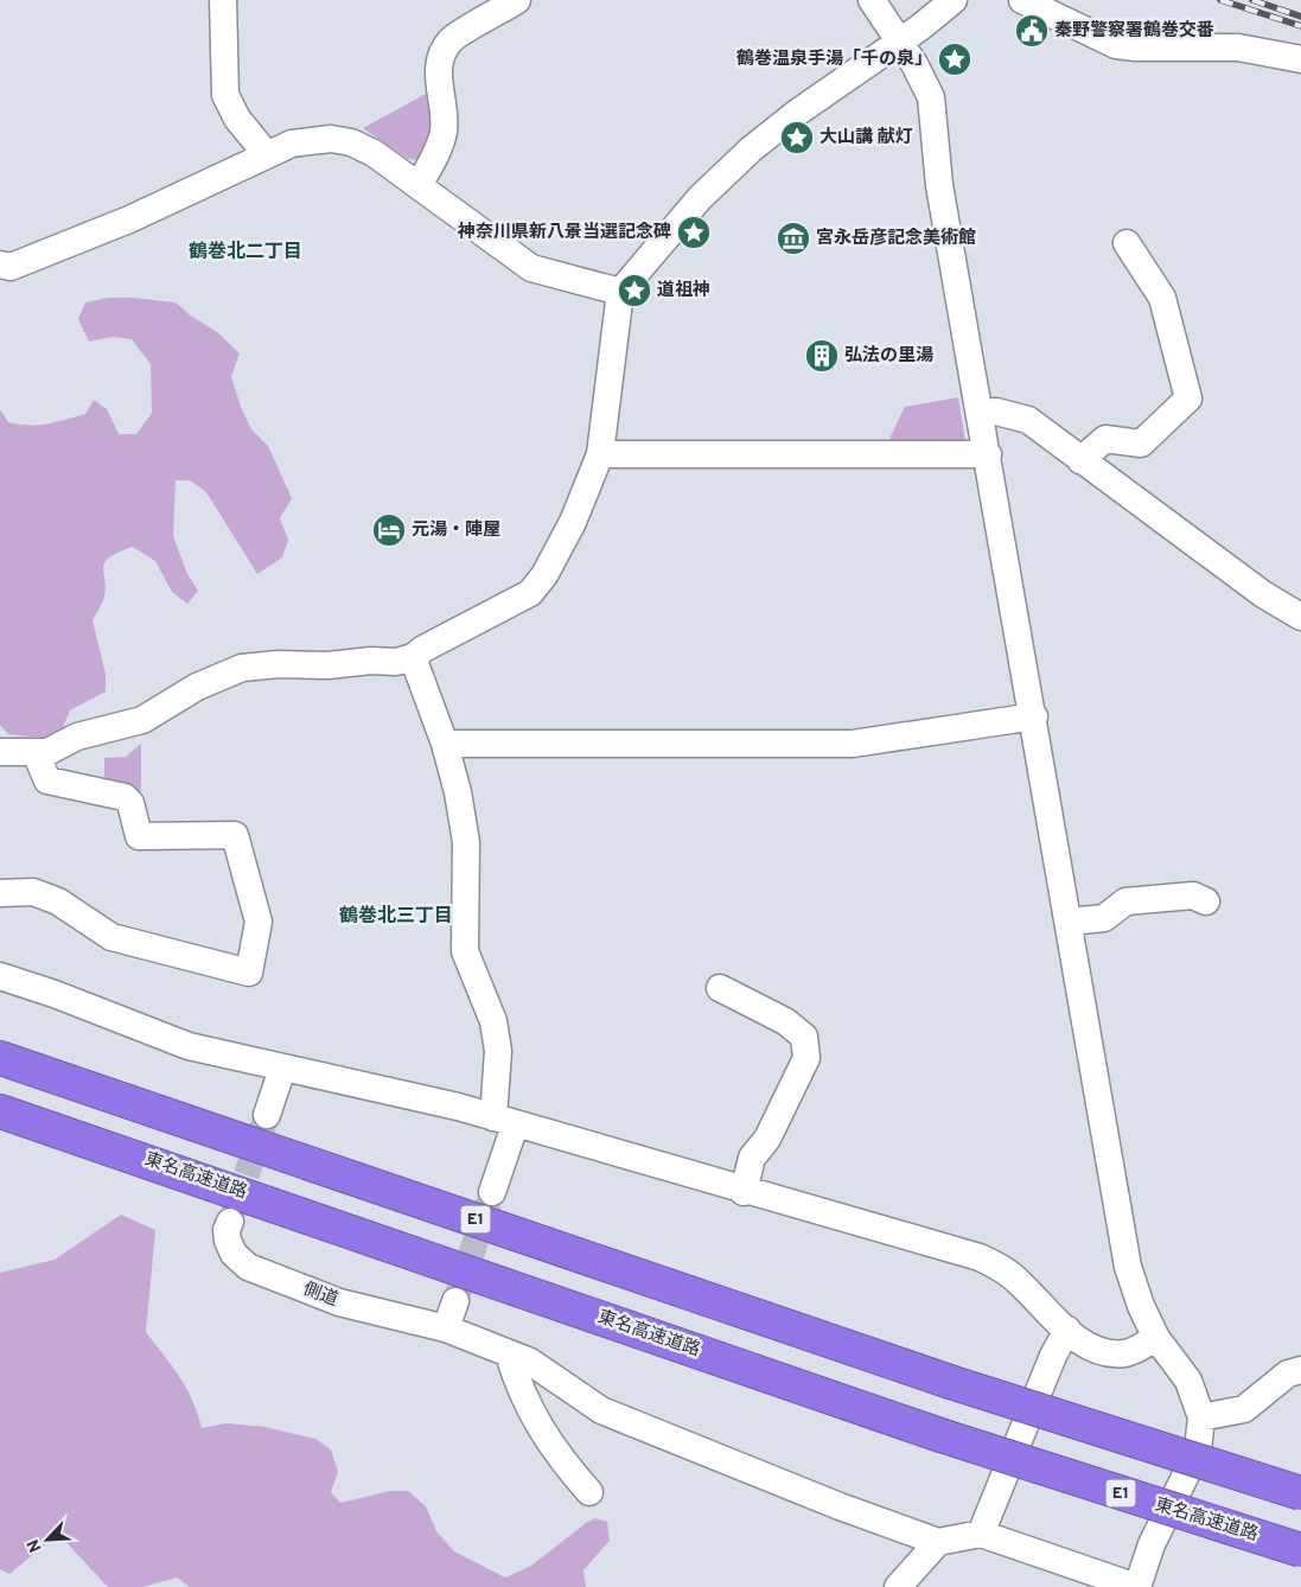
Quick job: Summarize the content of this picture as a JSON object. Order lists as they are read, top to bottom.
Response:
{
  "streets": {
    "highway": ["東名高速道路", "E1"],
    "street": ["側道"]
  },
  "districts": ["鶴巻北二丁目", "鶴巻北三丁目"],
  "places": {
    "public building": ["秦野警察署鶴巻交番"],
    "place": [
      "鶴巻温泉手湯「千の泉」",
      "大山講 献灯",
      "神奈川県新八景当選記念碑",
      "道祖神"
    ],
    "museum": ["宮永岳彦記念美術館"],
    "building": ["弘法の里湯"],
    "hotel": ["元湯・陣屋"]
  },
  "north": "bottom left"
}
